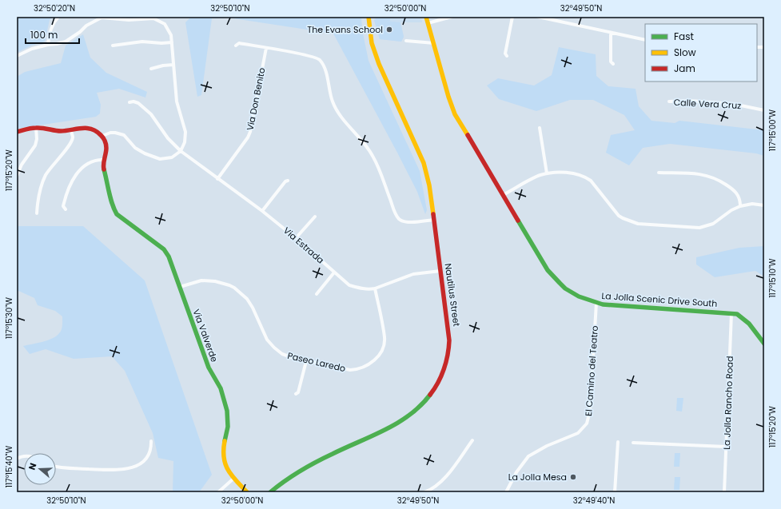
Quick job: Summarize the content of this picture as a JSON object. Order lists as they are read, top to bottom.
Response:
{
  "streets": {
    "street": [
      "Via Don Benito",
      "Calle Vera Cruz",
      "Via Estrada",
      "Nautilus Street",
      "La Jolla Scenic Drive South",
      "Via Valverde",
      "Paseo Laredo",
      "El Camino del Teatro",
      "La Jolla Rancho Road"
    ]
  },
  "crossings": [
    ["Via Don Benito", "Via Estrada"],
    ["Via Estrada", "Nautilus Street"],
    ["Via Estrada", "Paseo Laredo"],
    ["La Jolla Scenic Drive South", "El Camino del Teatro"],
    ["La Jolla Scenic Drive South", "La Jolla Rancho Road"],
    ["Via Valverde", "Paseo Laredo"]
  ],
  "places": ["The Evans School", "La Jolla Mesa"],
  "legend": ["Fast", "Slow", "Jam"],
  "scale_bar": "100 m",
  "north": "left",
  "coordinates": [
    "32°50'20\"N",
    "32°50'10\"N",
    "32°50'00\"N",
    "32°49'50\"N",
    "117°15'00\"W",
    "117°15'20\"W",
    "117°15'10\"W",
    "117°15'30\"W",
    "117°15'40\"W",
    "32°49'40\"N"
  ]
}
